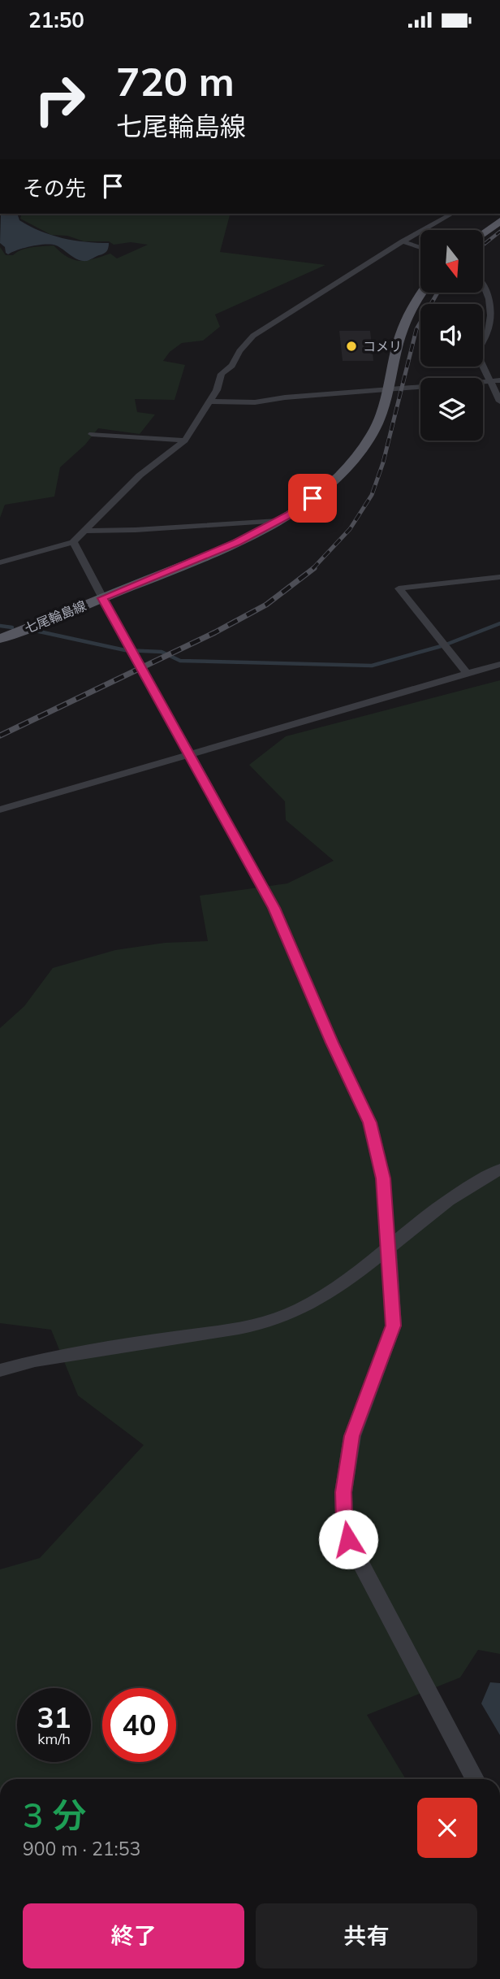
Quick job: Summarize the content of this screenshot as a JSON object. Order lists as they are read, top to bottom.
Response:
{
  "streets": {
    "main road": ["七尾輪島線"]
  },
  "places": ["コメリ"],
  "north": "bottom",
  "page": {
    "status": "21:50",
    "turn": ["720 m", "七尾輪島線"],
    "then": "その先",
    "speed": "31 km/h",
    "limit": "40",
    "heading": ["3 分", "900 m · 21:53"],
    "buttons": ["終了", "共有"]
  }
}
